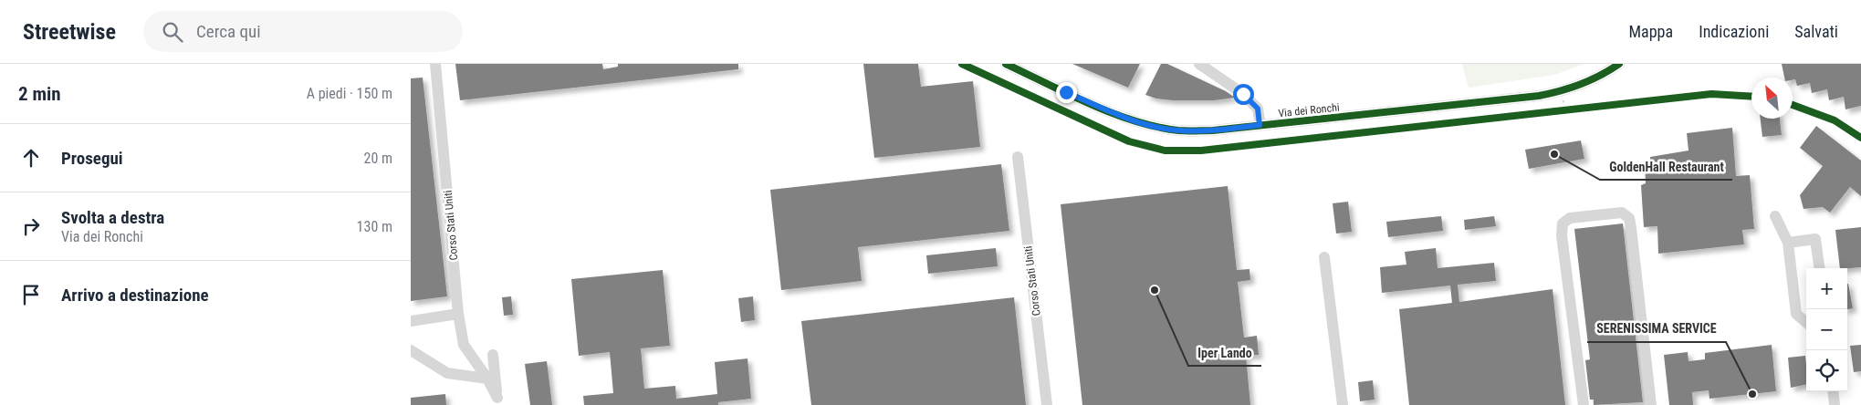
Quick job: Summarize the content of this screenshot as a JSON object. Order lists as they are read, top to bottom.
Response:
{
  "streets": {
    "street": ["Via dei Ronchi", "Corso Stati Uniti"]
  },
  "places": ["GoldenHall Restaurant", "Iper Lando", "SERENISSIMA SERVICE"],
  "north": "top left",
  "page": {
    "header": "Streetwise",
    "search": "Cerca qui",
    "nav": ["Mappa", "Indicazioni", "Salvati"],
    "heading": ["2 min", "A piedi · 150 m"],
    "list": [
      ["Prosegui", "20 m"],
      ["Svolta a destra", "Via dei Ronchi", "130 m"],
      "Arrivo a destinazione"
    ],
    "map_buttons": ["+", "−"]
  }
}
